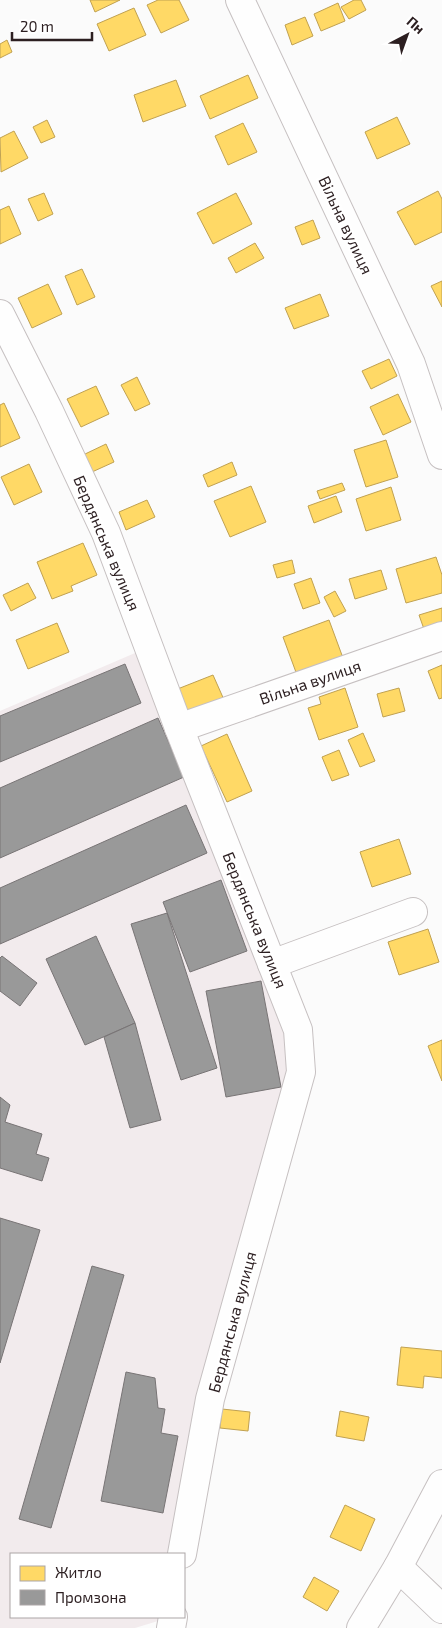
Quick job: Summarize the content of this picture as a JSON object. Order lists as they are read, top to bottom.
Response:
{
  "streets": {
    "street": ["Вільна вулиця", "Бердянська вулиця"]
  },
  "crossings": [
    ["Вільна вулиця", "Бердянська вулиця"]
  ],
  "legend": ["Житло", "Промзона"],
  "scale_bar": "20 m",
  "north": "top right"
}
